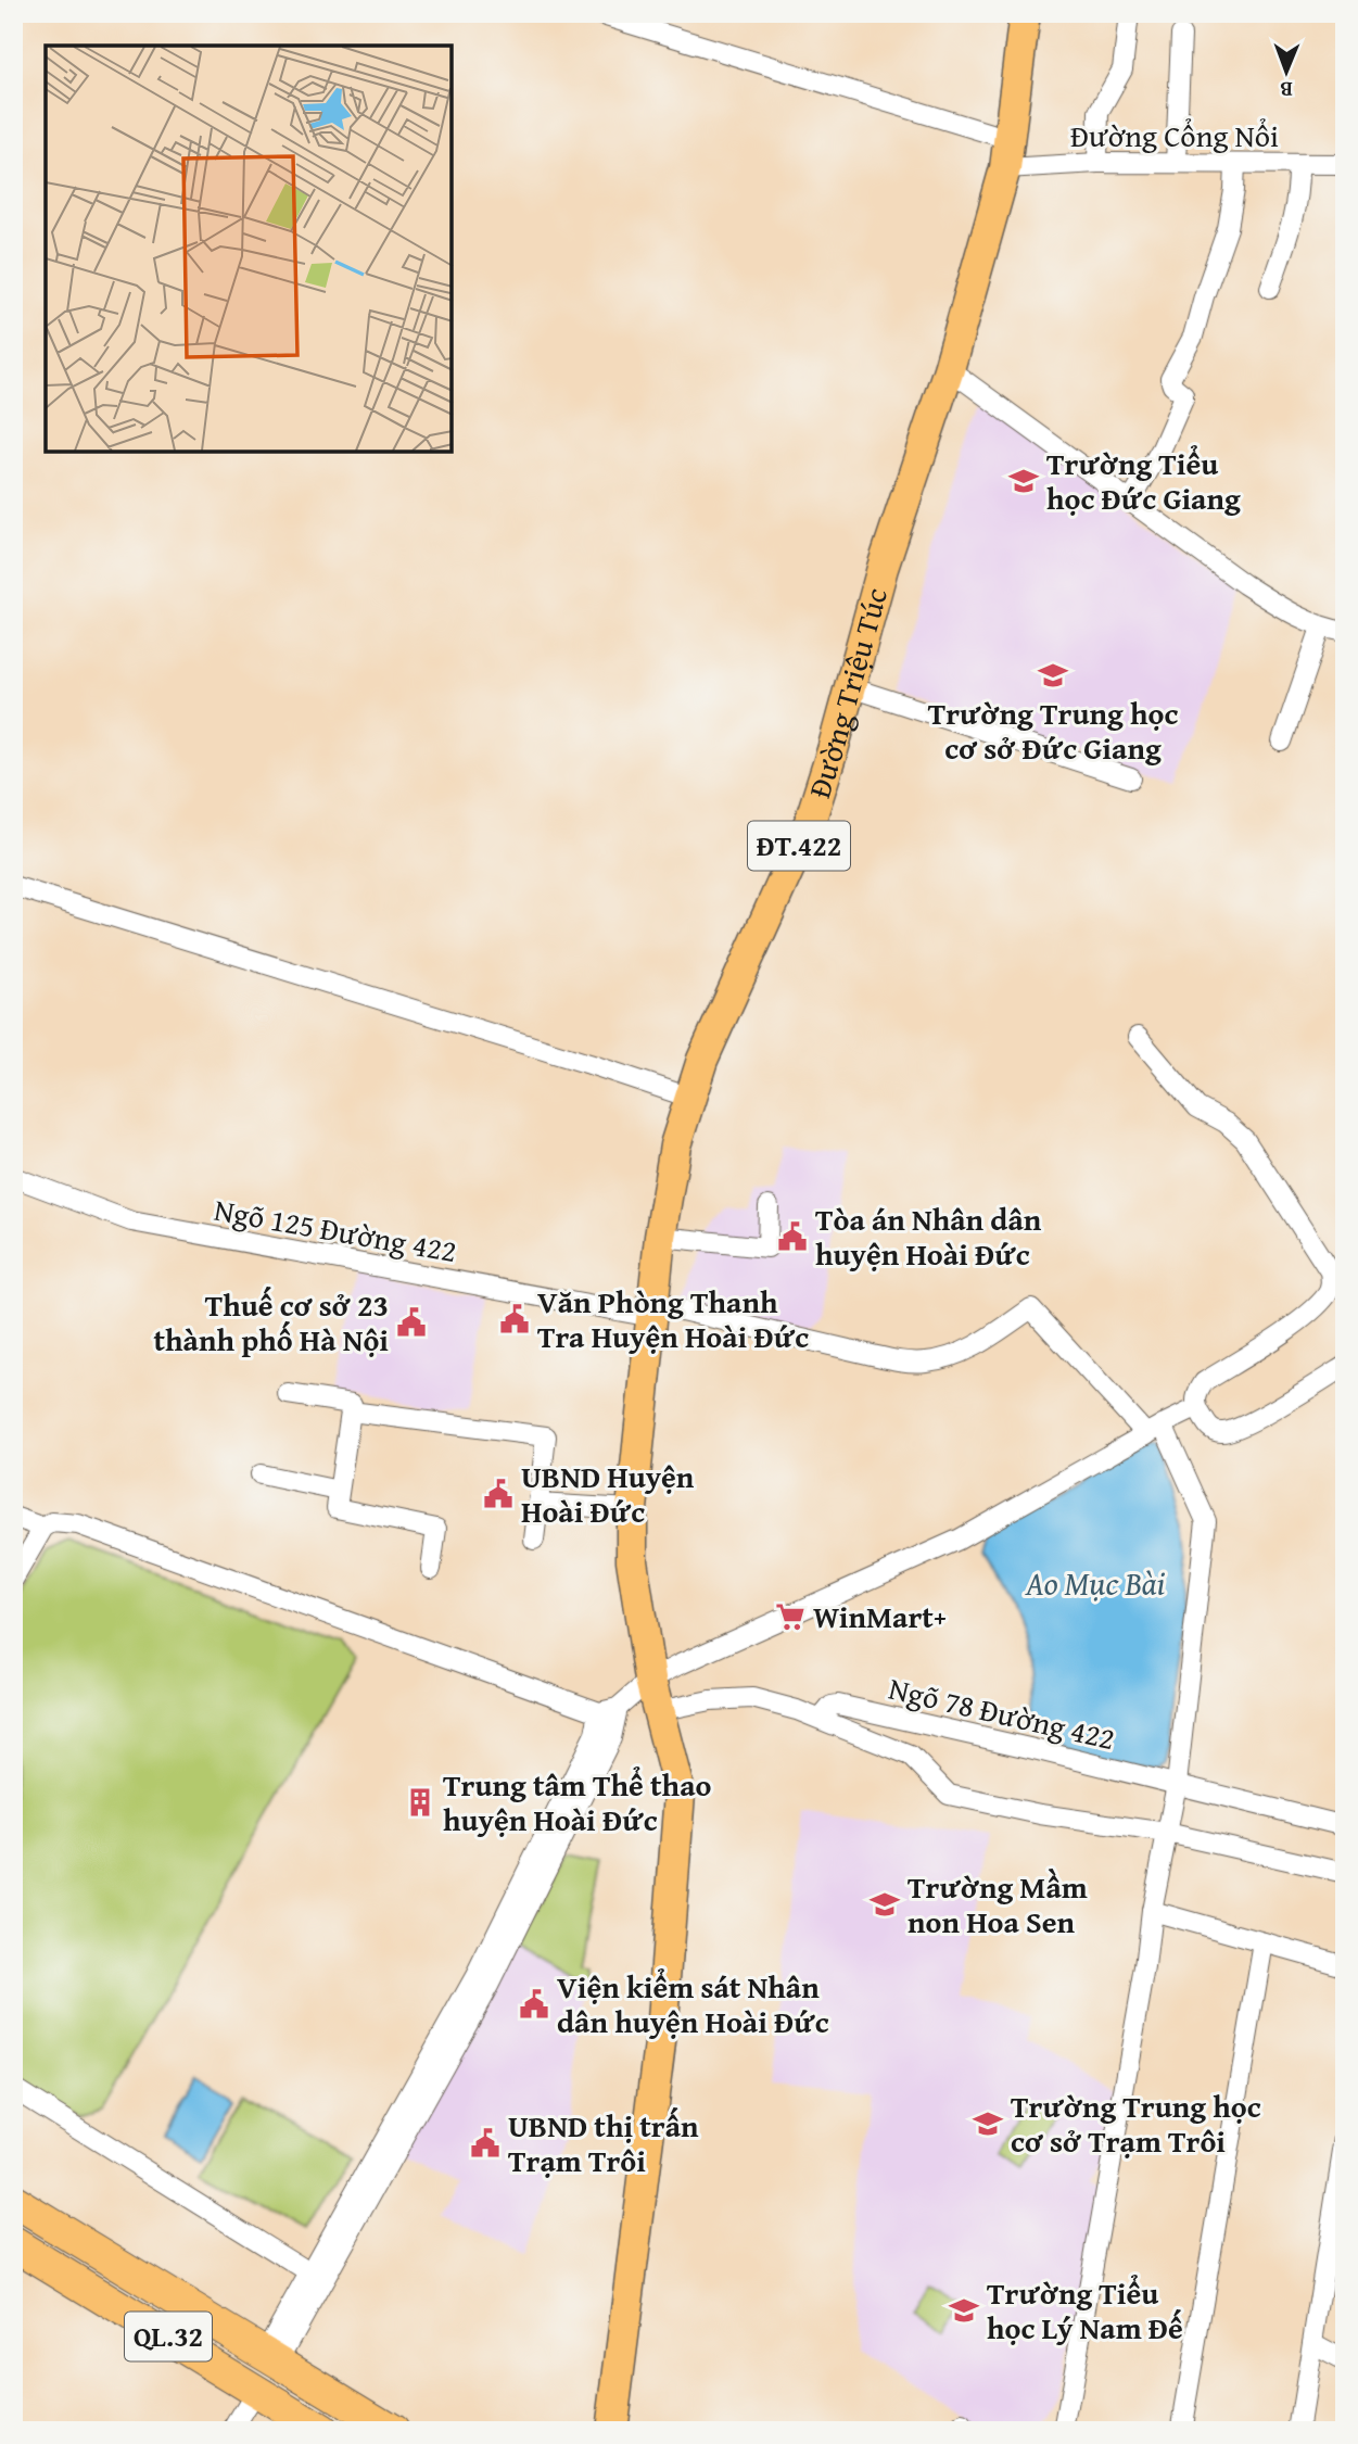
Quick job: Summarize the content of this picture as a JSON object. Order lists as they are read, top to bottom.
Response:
{
  "streets": {
    "highway": ["QL.32"],
    "main road": ["Đường Triệu Túc", "ĐT.422"],
    "street": ["Đường Cổng Nổi", "Ngõ 125 Đường 422", "Ngõ 78 Đường 422"]
  },
  "crossings": [
    ["Đường Cổng Nổi", "Đường Triệu Túc"],
    ["Đường Triệu Túc", "ĐT.422"],
    ["Đường Triệu Túc", "Ngõ 125 Đường 422"]
  ],
  "water": ["Ao Mục Bài"],
  "places": {
    "school or university": [
      "Trường Tiểu học Đức Giang",
      "Trường Trung học cơ sở Đức Giang",
      "Trường Mầm non Hoa Sen",
      "Trường Trung học cơ sở Trạm Trôi",
      "Trường Tiểu học Lý Nam Đế"
    ],
    "public building": [
      "Tòa án Nhân dân huyện Hoài Đức",
      "Văn Phòng Thanh Tra Huyện Hoài Đức",
      "Thuế cơ sở 23 thành phố Hà Nội",
      "UBND Huyện Hoài Đức",
      "Viện kiểm sát Nhân dân huyện Hoài Đức",
      "UBND thị trấn Trạm Trôi"
    ],
    "supermarket": ["WinMart+"],
    "building": ["Trung tâm Thể thao huyện Hoài Đức"]
  },
  "north": "bottom"
}
